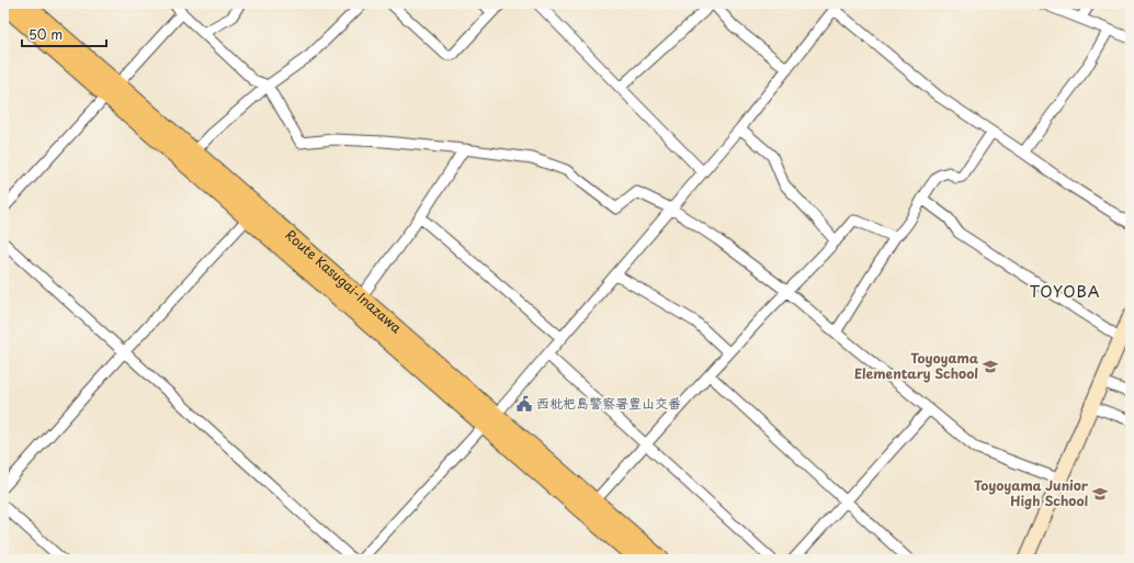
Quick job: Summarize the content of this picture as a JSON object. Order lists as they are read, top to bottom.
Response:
{
  "streets": {
    "main road": ["Route Kasugai-Inazawa"]
  },
  "districts": ["TOYOBA"],
  "places": {
    "school or university": ["Toyoyama Elementary School", "Toyoyama Junior High School"],
    "public building": ["西枇杷島警察署豊山交番"]
  },
  "scale_bar": "50 m"
}
